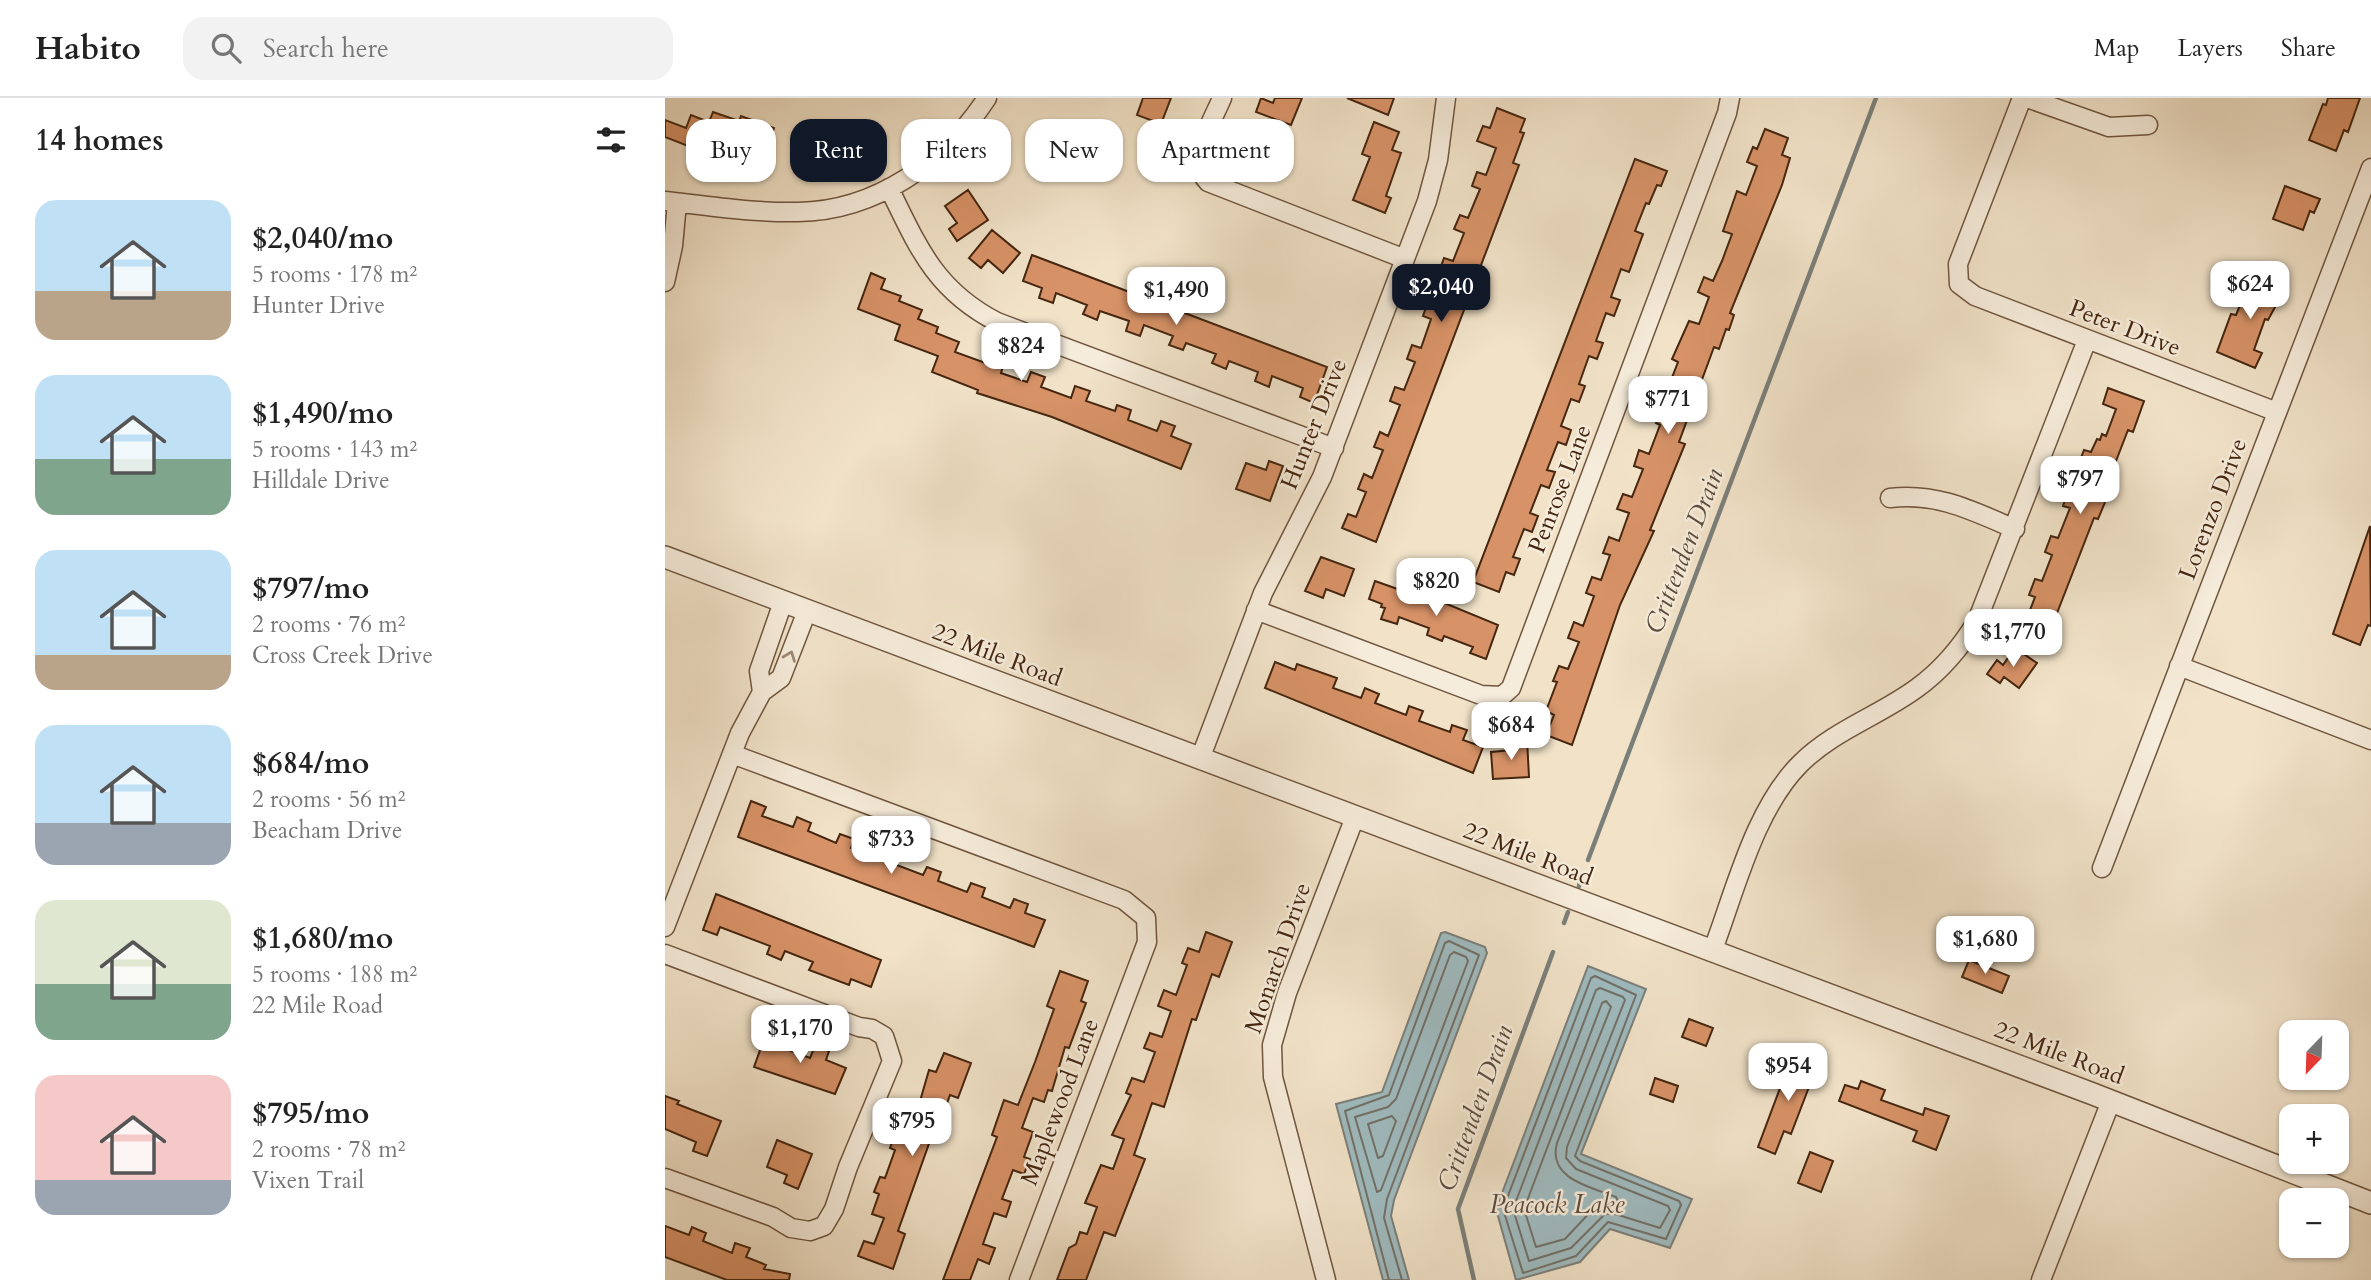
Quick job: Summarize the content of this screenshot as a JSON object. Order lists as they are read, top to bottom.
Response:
{
  "streets": {
    "street": [
      "Peter Drive",
      "Hunter Drive",
      "Penrose Lane",
      "Lorenzo Drive",
      "22 Mile Road",
      "Monarch Drive",
      "Maplewood Lane"
    ]
  },
  "crossings": [
    ["Peter Drive", "Lorenzo Drive"],
    ["Hunter Drive", "Penrose Lane"],
    ["Hunter Drive", "22 Mile Road"],
    ["22 Mile Road", "Monarch Drive"]
  ],
  "water": ["Crittenden Drain", "Peacock Lake"],
  "north": "bottom left",
  "page": {
    "header": "Habito",
    "search": "Search here",
    "nav": ["Map", "Layers", "Share"],
    "heading": "14 homes",
    "chip": [
      "Buy",
      "Rent",
      "Filters",
      "New",
      "Apartment"
    ],
    "list": [
      {
        "name": "$2,040/mo",
        "note": "5 rooms · 178 m² · Hunter Drive"
      },
      {
        "name": "$1,490/mo",
        "note": "5 rooms · 143 m² · Hilldale Drive"
      },
      {
        "name": "$797/mo",
        "note": "2 rooms · 76 m² · Cross Creek Drive"
      },
      {
        "name": "$684/mo",
        "note": "2 rooms · 56 m² · Beacham Drive"
      },
      {
        "name": "$1,680/mo",
        "note": "5 rooms · 188 m² · 22 Mile Road"
      },
      {
        "name": "$795/mo",
        "note": "2 rooms · 78 m² · Vixen Trail"
      }
    ],
    "price": [
      "$624",
      "$2,040",
      "$1,490",
      "$824",
      "$771",
      "$797",
      "$820",
      "$1,770",
      "$684",
      "$733",
      "$1,680",
      "$1,170",
      "$954",
      "$795"
    ],
    "map_buttons": ["+", "−"]
  }
}
